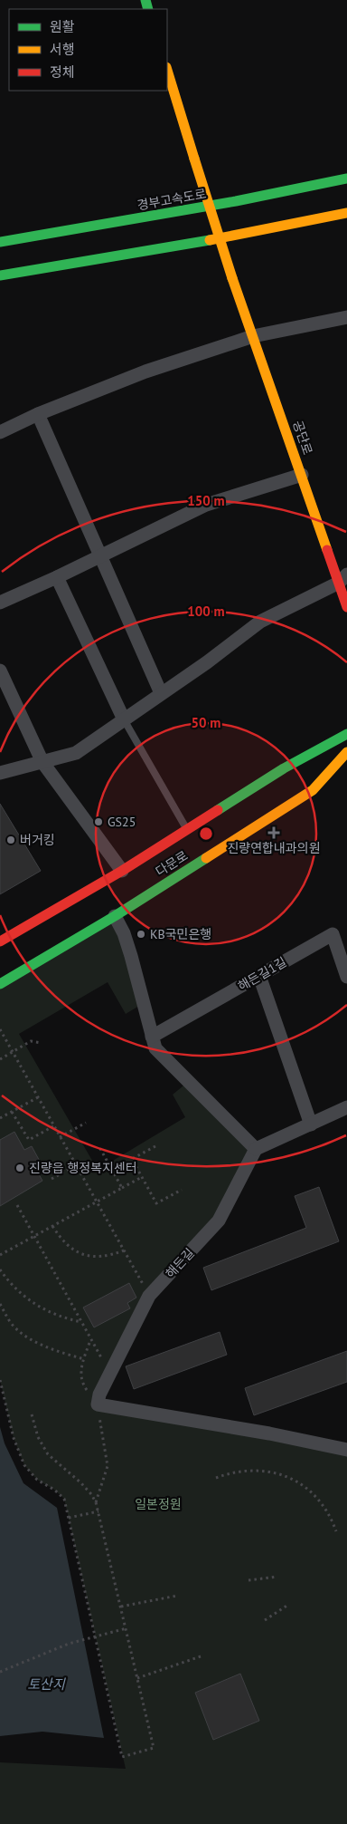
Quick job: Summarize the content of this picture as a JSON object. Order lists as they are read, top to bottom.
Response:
{
  "streets": {
    "main road": ["경부고속도로", "공단로", "다문로"],
    "street": ["해든길1길", "해든길"]
  },
  "water": ["토산지"],
  "parks": ["일본정원"],
  "places": {
    "other": [
      "GS25",
      "버거킹",
      "KB국민은행",
      "진량읍 행정복지센터"
    ],
    "health": ["진량연합내과의원"]
  },
  "legend": ["원활", "서행", "정체"],
  "rings": ["150 m", "100 m", "50 m"]
}
